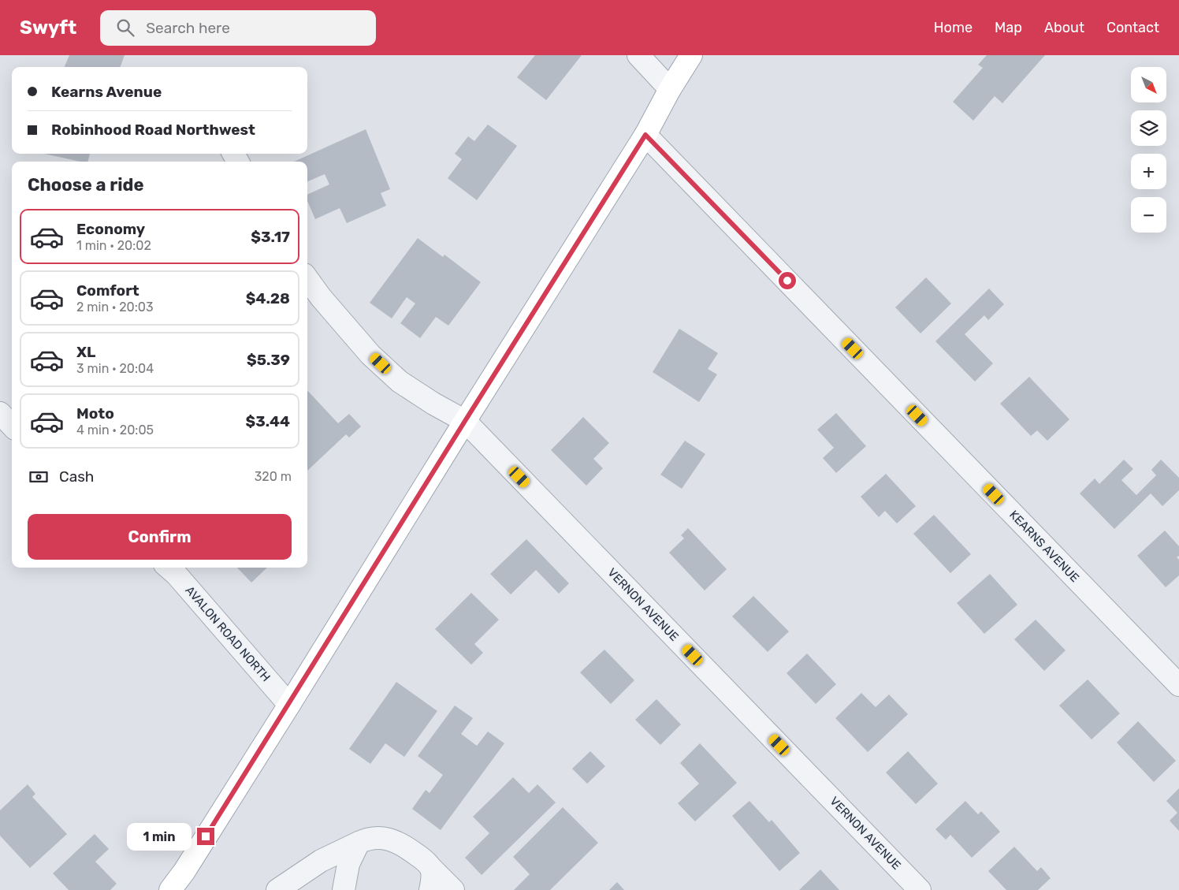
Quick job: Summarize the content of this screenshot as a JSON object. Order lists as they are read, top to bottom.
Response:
{
  "streets": {
    "street": ["KEARNS AVENUE", "VERNON AVENUE", "AVALON ROAD NORTH"]
  },
  "north": "bottom right",
  "page": {
    "header": "Swyft",
    "search": "Search here",
    "nav": [
      "Home",
      "Map",
      "About",
      "Contact"
    ],
    "map_buttons": ["+", "−"],
    "banner": ["Kearns Avenue", "Robinhood Road Northwest"],
    "heading": "Choose a ride",
    "list": [
      {
        "name": "Economy",
        "note": "1 min · 20:02",
        "value": "$3.17"
      },
      {
        "name": "Comfort",
        "note": "2 min · 20:03",
        "value": "$4.28"
      },
      {
        "name": "XL",
        "note": "3 min · 20:04",
        "value": "$5.39"
      },
      {
        "name": "Moto",
        "note": "4 min · 20:05",
        "value": "$3.44"
      }
    ],
    "pay": ["Cash", "320 m"],
    "buttons": "Confirm",
    "bubble": "1 min"
  }
}
